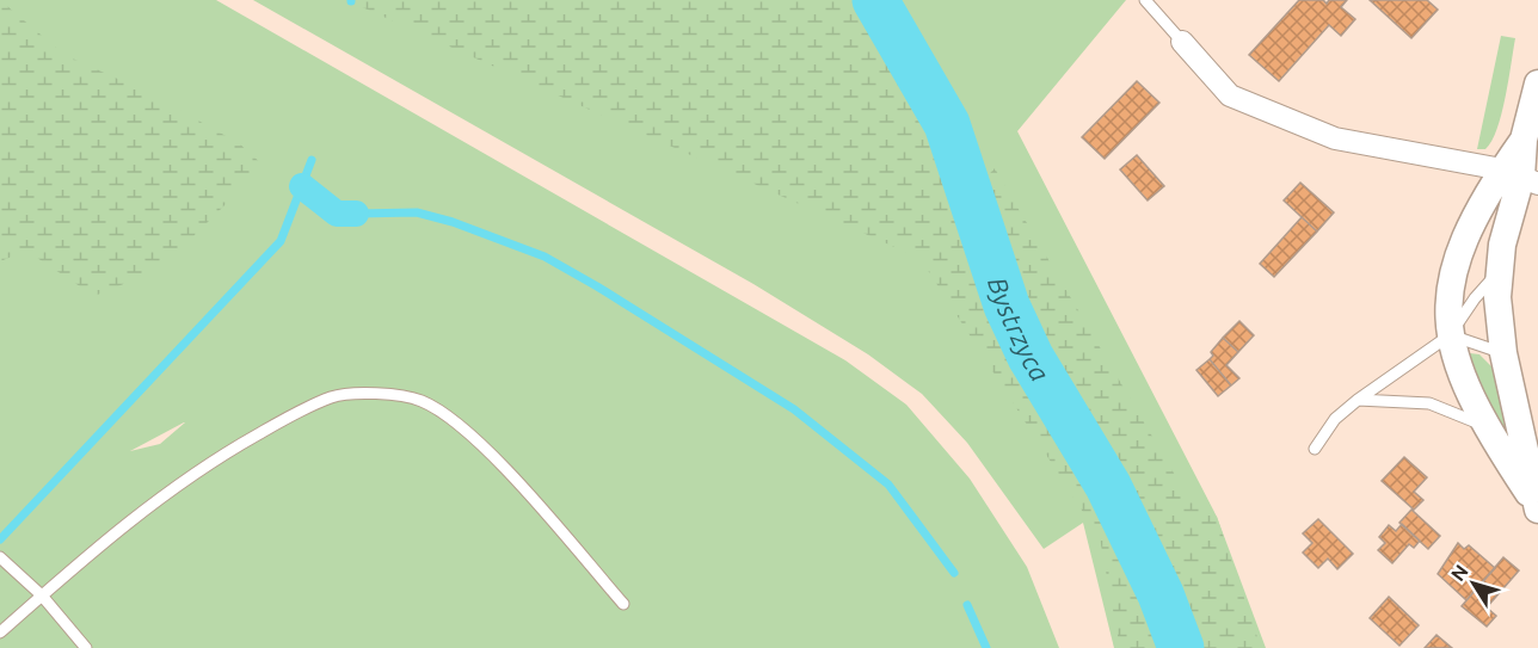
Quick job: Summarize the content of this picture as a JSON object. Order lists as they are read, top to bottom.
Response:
{
  "water": ["Bystrzyca"],
  "north": "top left"
}
